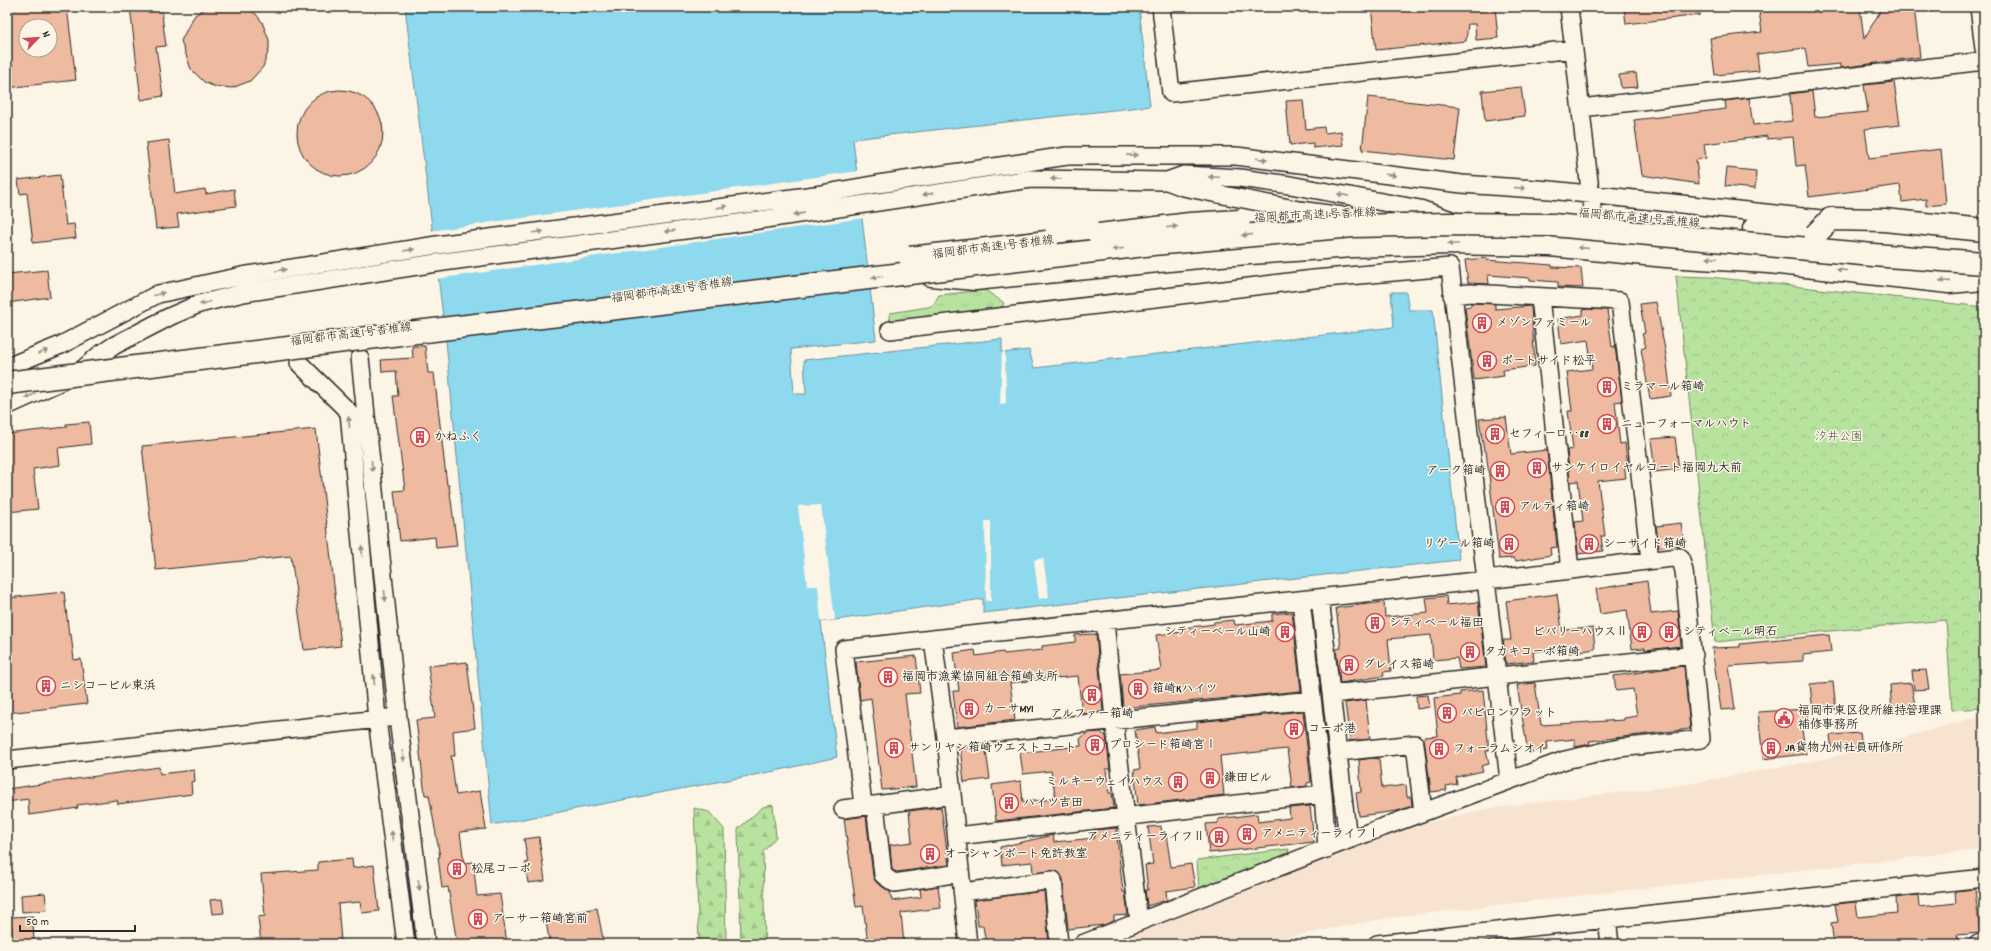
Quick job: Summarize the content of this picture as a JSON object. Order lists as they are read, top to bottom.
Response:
{
  "streets": {
    "highway": ["福岡都市高速1号香椎線"]
  },
  "parks": ["汐井公園"],
  "places": {
    "building": [
      "メゾンファミール",
      "ポートサイド松平",
      "ミラマール箱崎",
      "ニューフォーマルハウト",
      "セフィーロ‥88",
      "かねふく",
      "サンケイロイヤルコート福岡九大前",
      "アーク箱崎",
      "アルティ箱崎",
      "リゲール箱崎",
      "シーサイド箱崎",
      "シティベール福田",
      "シティーベール山崎",
      "ビバリーハウスⅡ",
      "シティベール明石",
      "タカキコーポ箱崎",
      "グレイス箱崎",
      "福岡市漁業協同組合箱崎支所",
      "ニシコービル東浜",
      "箱崎Kハイツ",
      "アルファー箱崎",
      "カーサMY1",
      "バビロンフラット",
      "コーポ港",
      "プロシード箱崎宮Ⅰ",
      "サンリヤン箱崎ウエストコート",
      "JR貨物九州社員研修所",
      "フォーラムシオイ",
      "鎌田ビル",
      "ミルキーウェイハウス",
      "ハイツ吉田",
      "アメニティーライフⅠ",
      "アメニティーライフⅡ",
      "オーシャンボート免許教室",
      "松尾コーポ",
      "アーサー箱崎宮前"
    ],
    "public building": ["福岡市東区役所維持管理課 補修事務所"]
  },
  "scale_bar": "50 m",
  "north": "top right"
}
